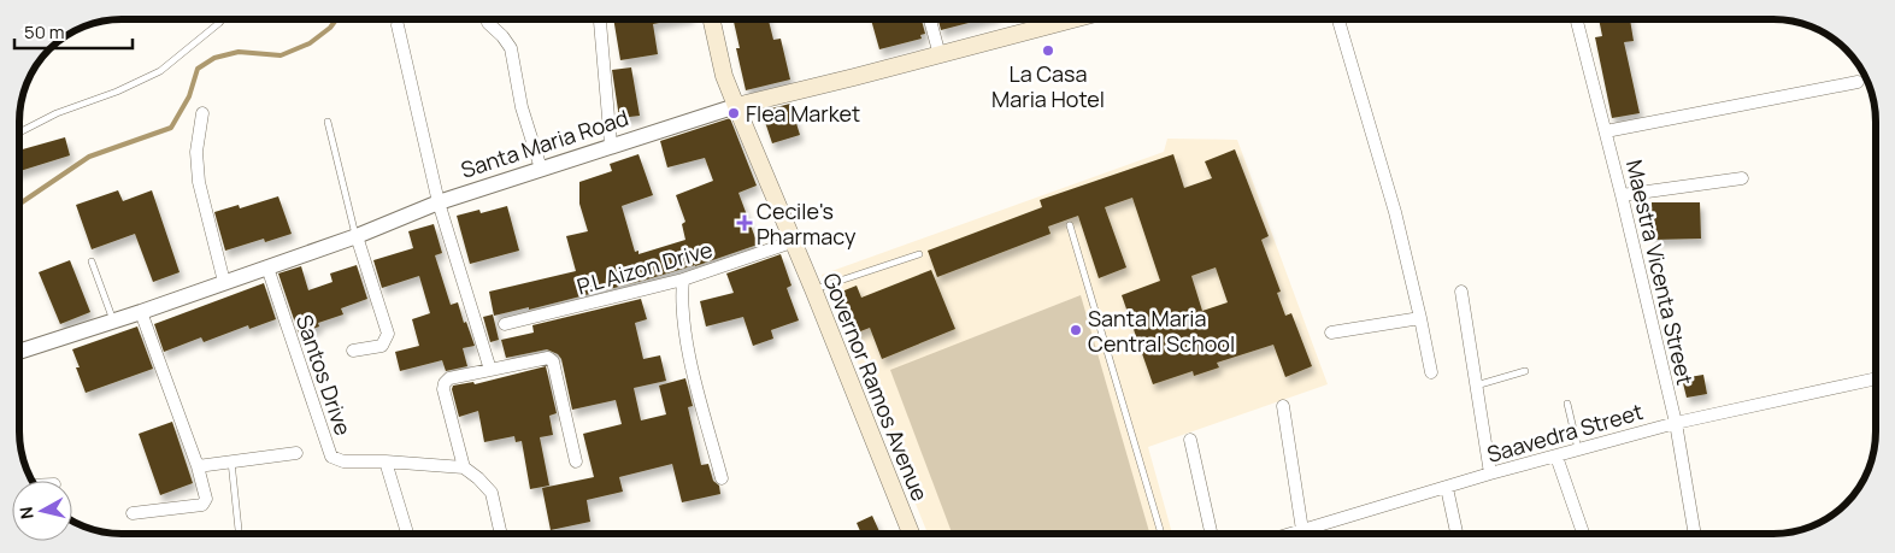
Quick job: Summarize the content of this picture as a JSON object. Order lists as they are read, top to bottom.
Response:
{
  "streets": {
    "main road": ["Santa Maria Road", "Governor Ramos Avenue"],
    "street": [
      "P.L Aizon Drive",
      "Maestra Vicenta Street",
      "Santos Drive",
      "Saavedra Street"
    ]
  },
  "crossings": [
    ["Santa Maria Road", "Santos Drive"],
    ["Santa Maria Road", "Governor Ramos Avenue"],
    ["P.L Aizon Drive", "Governor Ramos Avenue"],
    ["Maestra Vicenta Street", "Saavedra Street"]
  ],
  "places": {
    "other": ["La Casa Maria Hotel", "Flea Market", "Santa Maria Central School"],
    "health": ["Cecile's Pharmacy"]
  },
  "scale_bar": "50 m",
  "north": "left"
}
